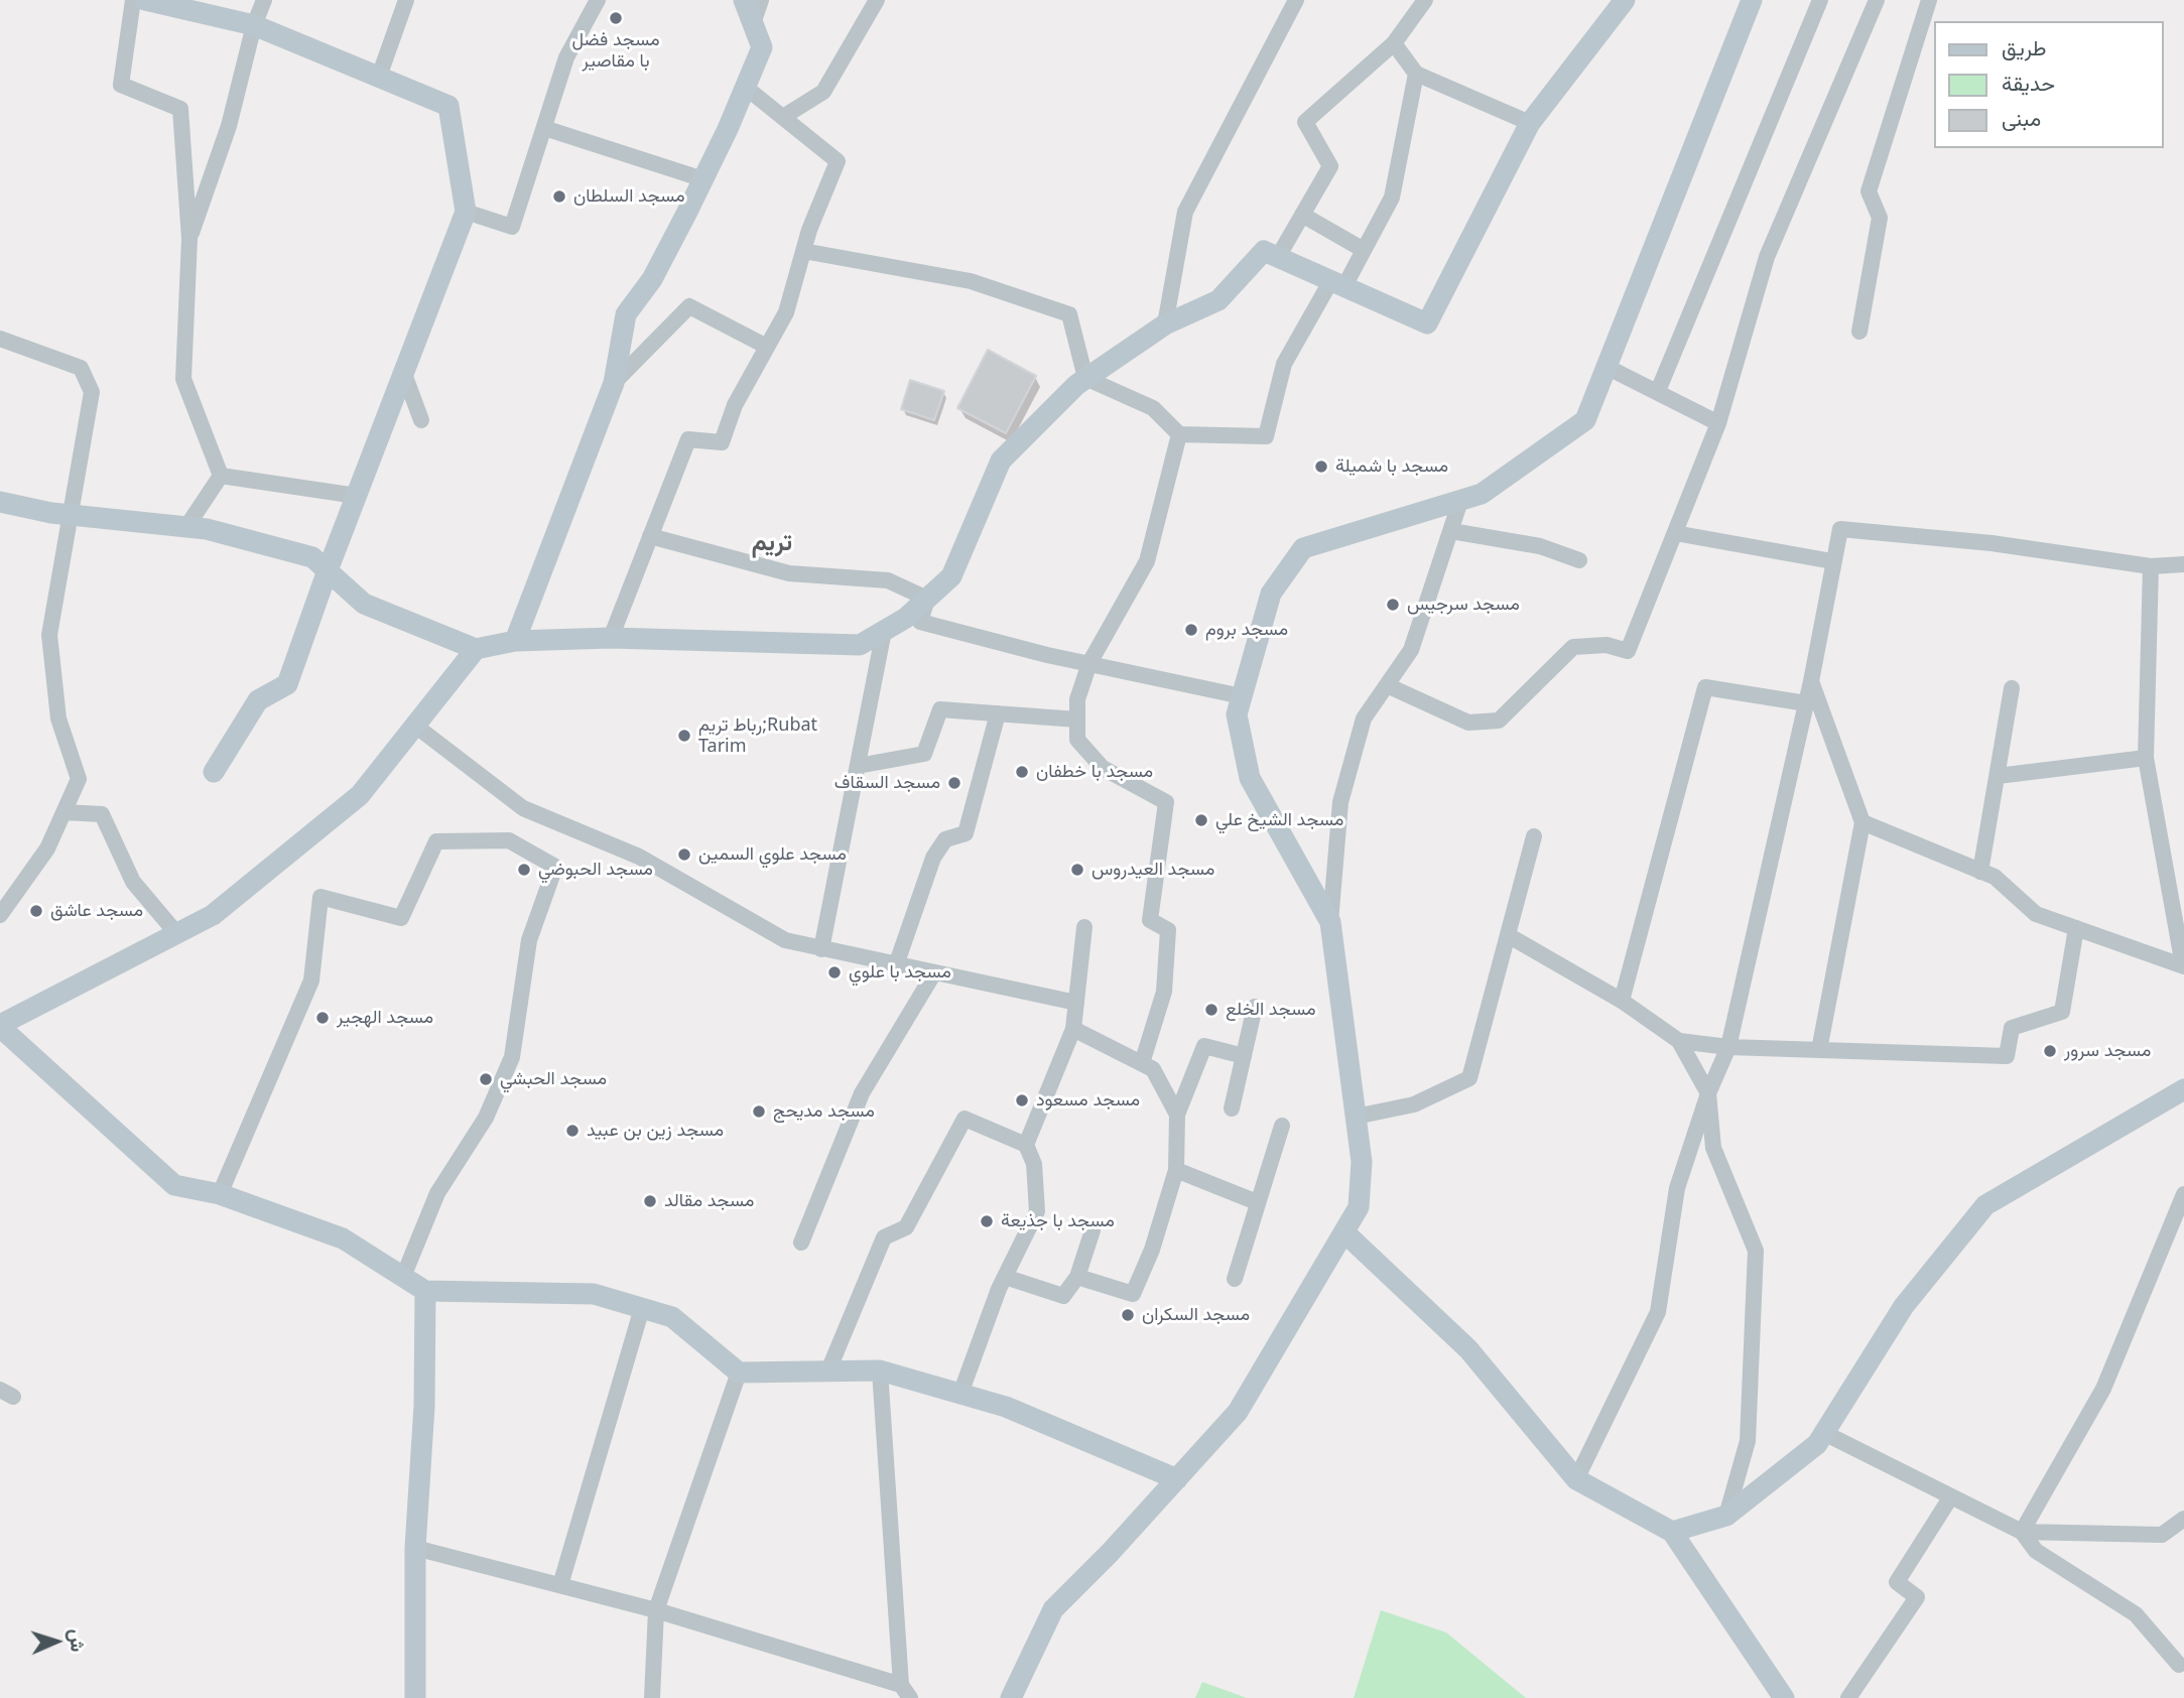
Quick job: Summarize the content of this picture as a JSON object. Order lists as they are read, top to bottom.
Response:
{
  "districts": ["تريم"],
  "places": [
    "مسجد فضل با مقاصير",
    "مسجد السلطان",
    "مسجد با شميلة",
    "مسجد سرجيس",
    "مسجد بروم",
    "رباط تريم;Rubat Tarim",
    "مسجد با خطفان",
    "مسجد السقاف",
    "مسجد الشيخ علي",
    "مسجد علوي السمين",
    "مسجد الحبوضي",
    "مسجد العيدروس",
    "مسجد عاشق",
    "مسجد با علوي",
    "مسجد الخلع",
    "مسجد الهجير",
    "مسجد سرور",
    "مسجد الحبشي",
    "مسجد مسعود",
    "مسجد مديحج",
    "مسجد زين بن عبيد",
    "مسجد مقالد",
    "مسجد با جذيعة",
    "مسجد السكران"
  ],
  "legend": ["طريق", "حديقة", "مبنى"],
  "north": "right"
}
